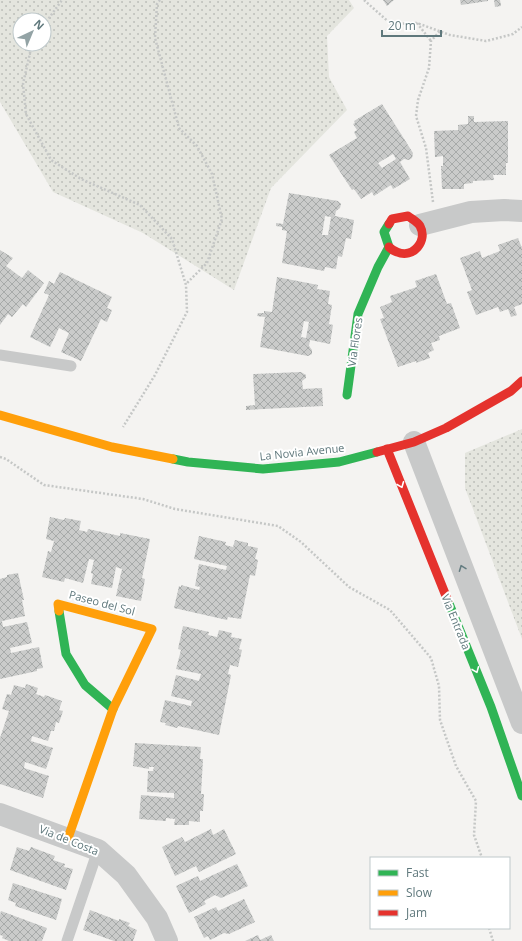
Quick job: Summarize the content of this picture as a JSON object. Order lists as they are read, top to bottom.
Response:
{
  "streets": {
    "street": [
      "Via Flores",
      "La Novia Avenue",
      "Paseo del Sol",
      "Via Entrada",
      "Via de Costa"
    ]
  },
  "crossings": [
    ["La Novia Avenue", "Via Entrada"],
    ["Paseo del Sol", "Via de Costa"]
  ],
  "legend": ["Fast", "Slow", "Jam"],
  "scale_bar": "20 m",
  "north": "top right"
}
